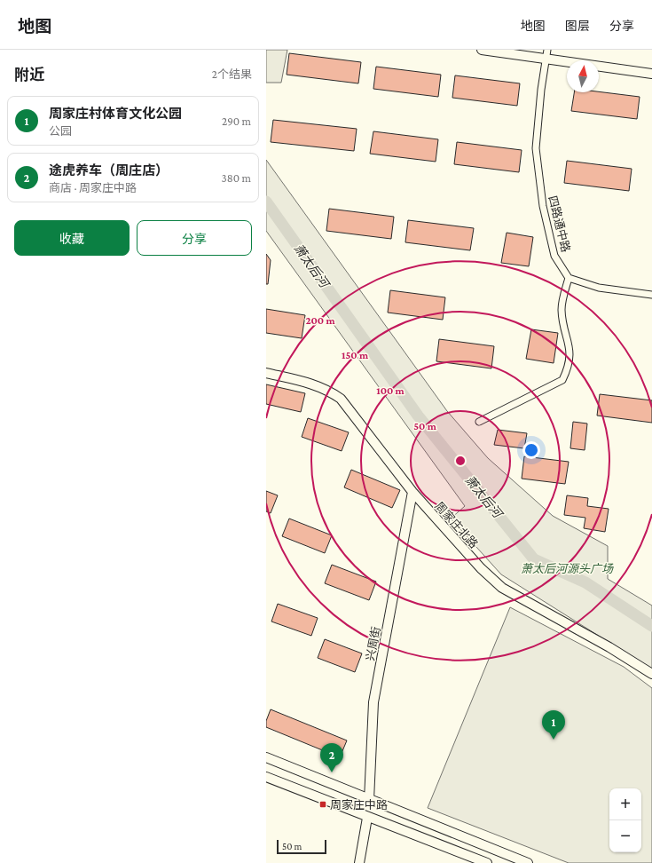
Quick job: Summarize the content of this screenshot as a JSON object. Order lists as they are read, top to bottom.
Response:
{
  "streets": {
    "street": ["四路通中路", "周家庄北路", "兴周街"]
  },
  "crossings": [
    ["周家庄北路", "兴周街"]
  ],
  "water": ["萧太后河"],
  "parks": ["萧太后河源头广场"],
  "places": {
    "transit": ["周家庄中路"]
  },
  "scale_bar": "50 m",
  "north": "top",
  "page": {
    "header": "地图",
    "nav": ["地图", "图层", "分享"],
    "heading": ["附近", "2个结果"],
    "list": [
      {
        "mark": "1",
        "name": "周家庄村体育文化公园",
        "note": "公园",
        "value": "290 m"
      },
      {
        "mark": "2",
        "name": "途虎养车（周庄店）",
        "note": "商店 · 周家庄中路",
        "value": "380 m"
      }
    ],
    "buttons": ["收藏", "分享"],
    "pins": ["1", "2"],
    "map_buttons": ["+", "−"],
    "scale": "50 m"
  },
  "rings": [
    "200 m",
    "150 m",
    "100 m",
    "50 m"
  ]
}
